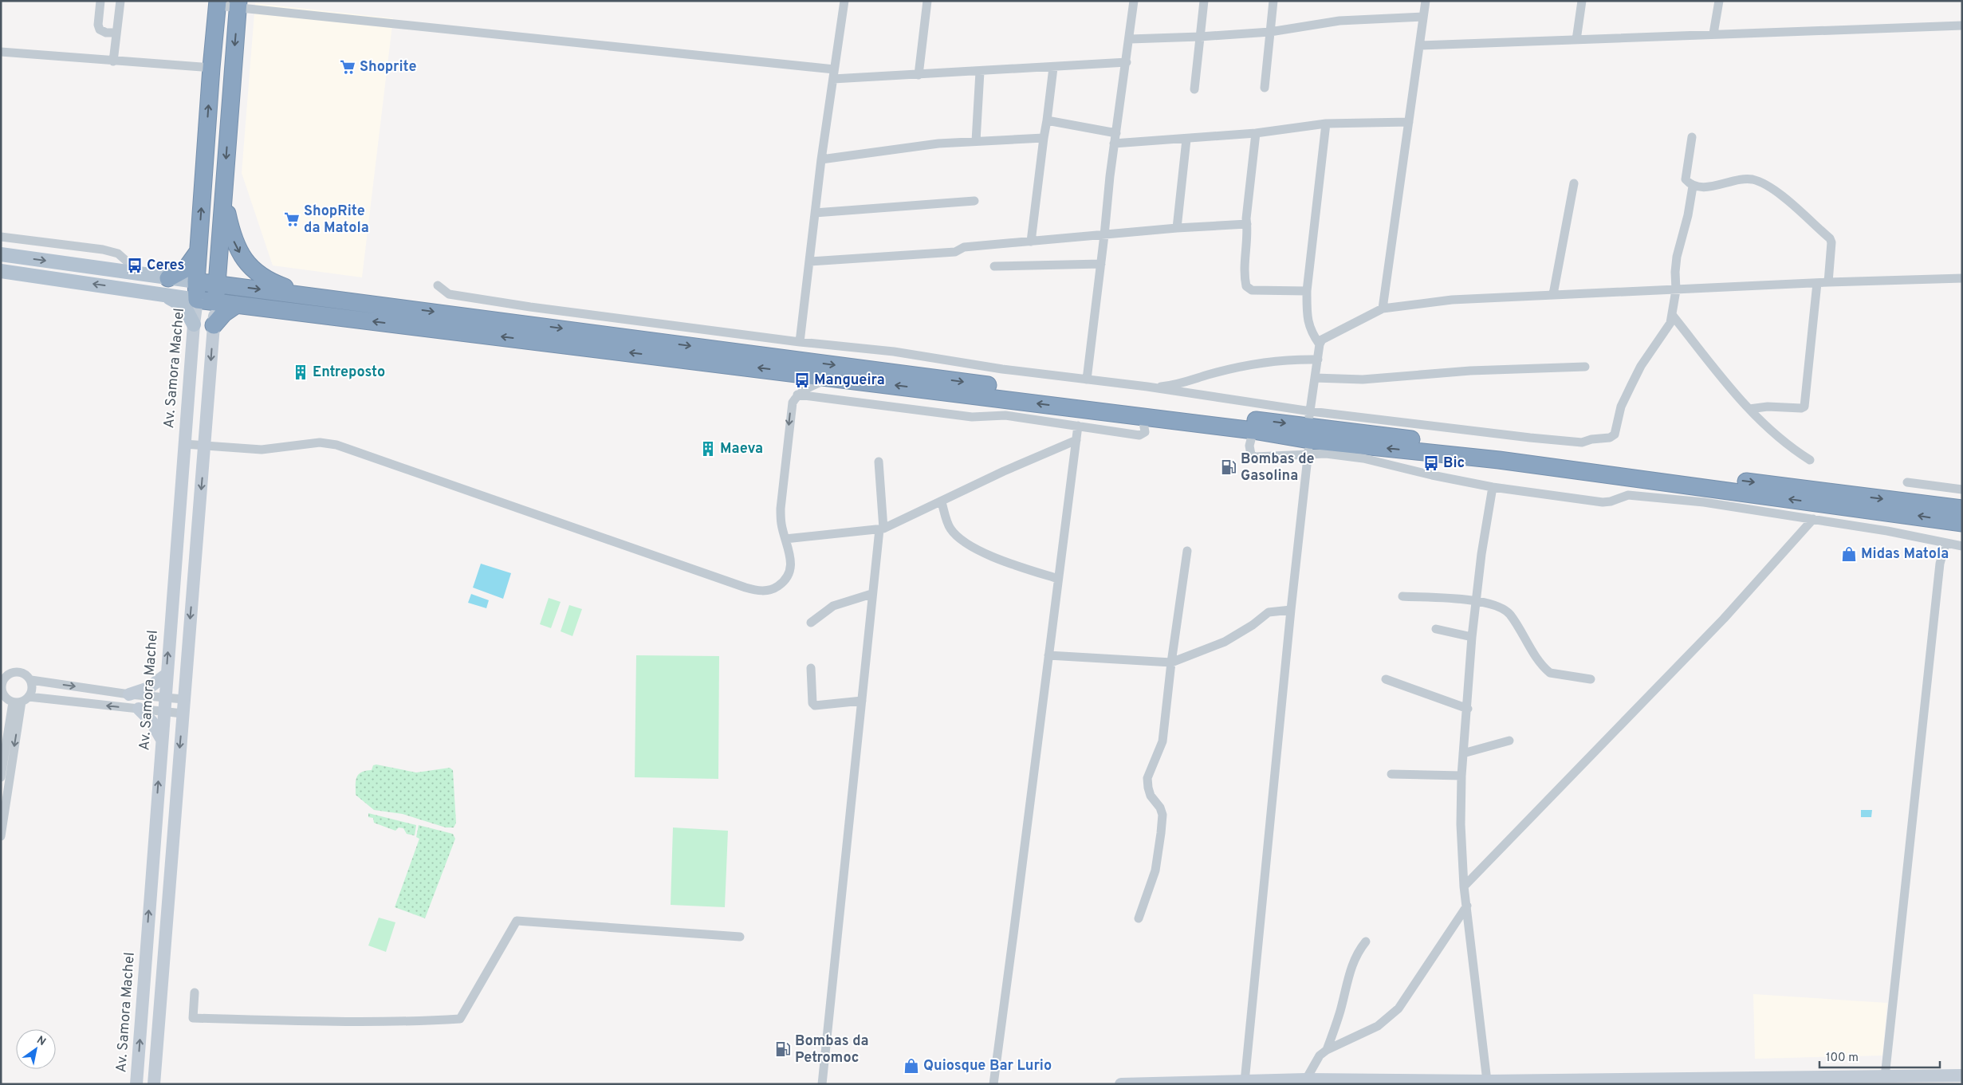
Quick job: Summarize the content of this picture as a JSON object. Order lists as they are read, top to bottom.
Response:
{
  "streets": {
    "main road": ["Av. Samora Machel"]
  },
  "places": {
    "supermarket": ["Shoprite", "ShopRite da Matola"],
    "bus stop": ["Ceres", "Mangueira", "Bic"],
    "building": ["Entreposto", "Maeva"],
    "fuel station": ["Bombas de Gasolina", "Bombas da Petromoc"],
    "shop": ["Midas Matola", "Quiosque Bar Lurio"]
  },
  "scale_bar": "100 m",
  "north": "top right"
}
